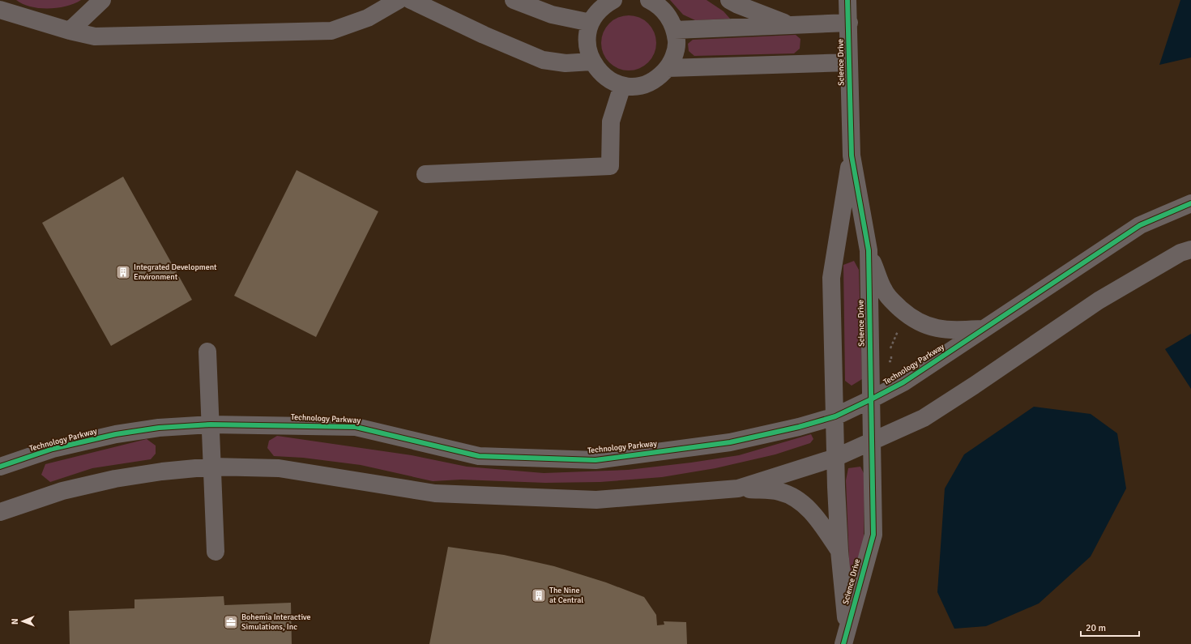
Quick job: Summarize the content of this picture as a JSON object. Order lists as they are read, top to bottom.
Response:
{
  "streets": {
    "street": ["Science Drive", "Technology Parkway"]
  },
  "crossings": [
    ["Science Drive", "Technology Parkway"]
  ],
  "places": {
    "building": ["Integrated Development Environment", "The Nine at Central"],
    "office": ["Bohemia Interactive Simulations, Inc"]
  },
  "scale_bar": "20 m",
  "north": "left"
}
